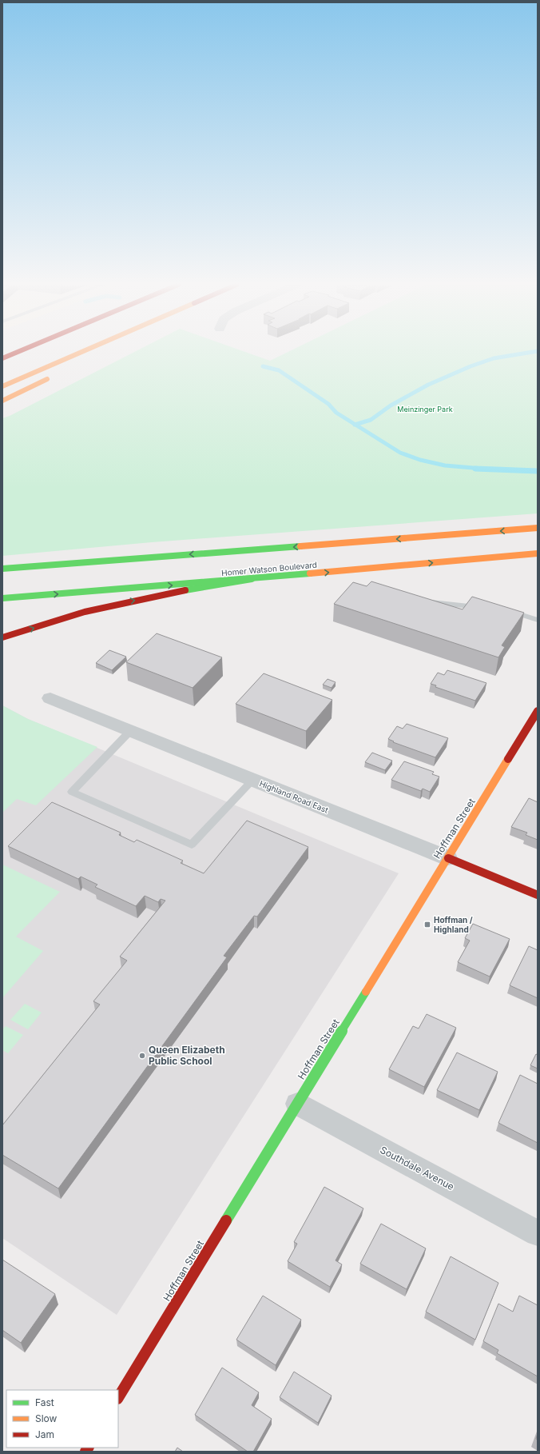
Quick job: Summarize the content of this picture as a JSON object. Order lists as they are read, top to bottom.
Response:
{
  "streets": {
    "main road": ["Homer Watson Boulevard", "Highland Road East", "Hoffman Street"],
    "street": ["Southdale Avenue"]
  },
  "crossings": [
    ["Highland Road East", "Hoffman Street"],
    ["Hoffman Street", "Southdale Avenue"]
  ],
  "parks": ["Meinzinger Park"],
  "places": {
    "transit": ["Hoffman / Highland"],
    "other": ["Queen Elizabeth Public School"]
  },
  "legend": ["Fast", "Slow", "Jam"]
}
